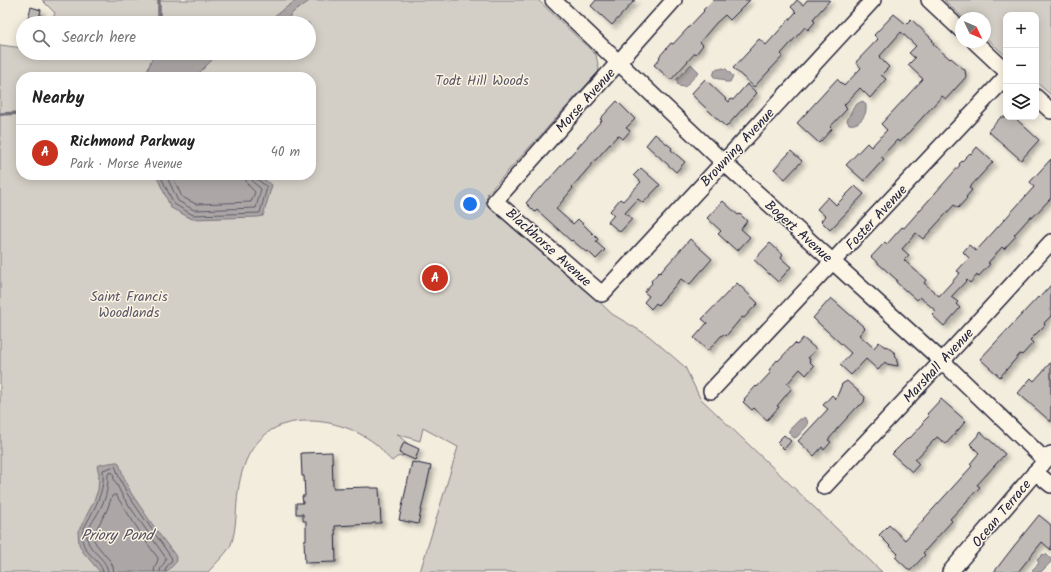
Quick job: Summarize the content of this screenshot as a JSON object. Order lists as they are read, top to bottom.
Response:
{
  "streets": {
    "street": [
      "Morse Avenue",
      "Browning Avenue",
      "Foster Avenue",
      "Bogert Avenue",
      "Blackhorse Avenue",
      "Marshall Avenue",
      "Ocean Terrace"
    ]
  },
  "crossings": [
    ["Morse Avenue", "Bogert Avenue"],
    ["Morse Avenue", "Blackhorse Avenue"],
    ["Browning Avenue", "Bogert Avenue"],
    ["Browning Avenue", "Blackhorse Avenue"],
    ["Foster Avenue", "Bogert Avenue"],
    ["Bogert Avenue", "Marshall Avenue"],
    ["Bogert Avenue", "Ocean Terrace"]
  ],
  "water": ["Priory Pond"],
  "parks": ["Todt Hill Woods", "Saint Francis Woodlands"],
  "north": "bottom right",
  "page": {
    "map_buttons": ["+", "−"],
    "search": "Search here",
    "heading": "Nearby",
    "list": [
      {
        "mark": "A",
        "name": "Richmond Parkway",
        "note": "Park · Morse Avenue",
        "value": "40 m"
      }
    ],
    "pins": "A"
  }
}
